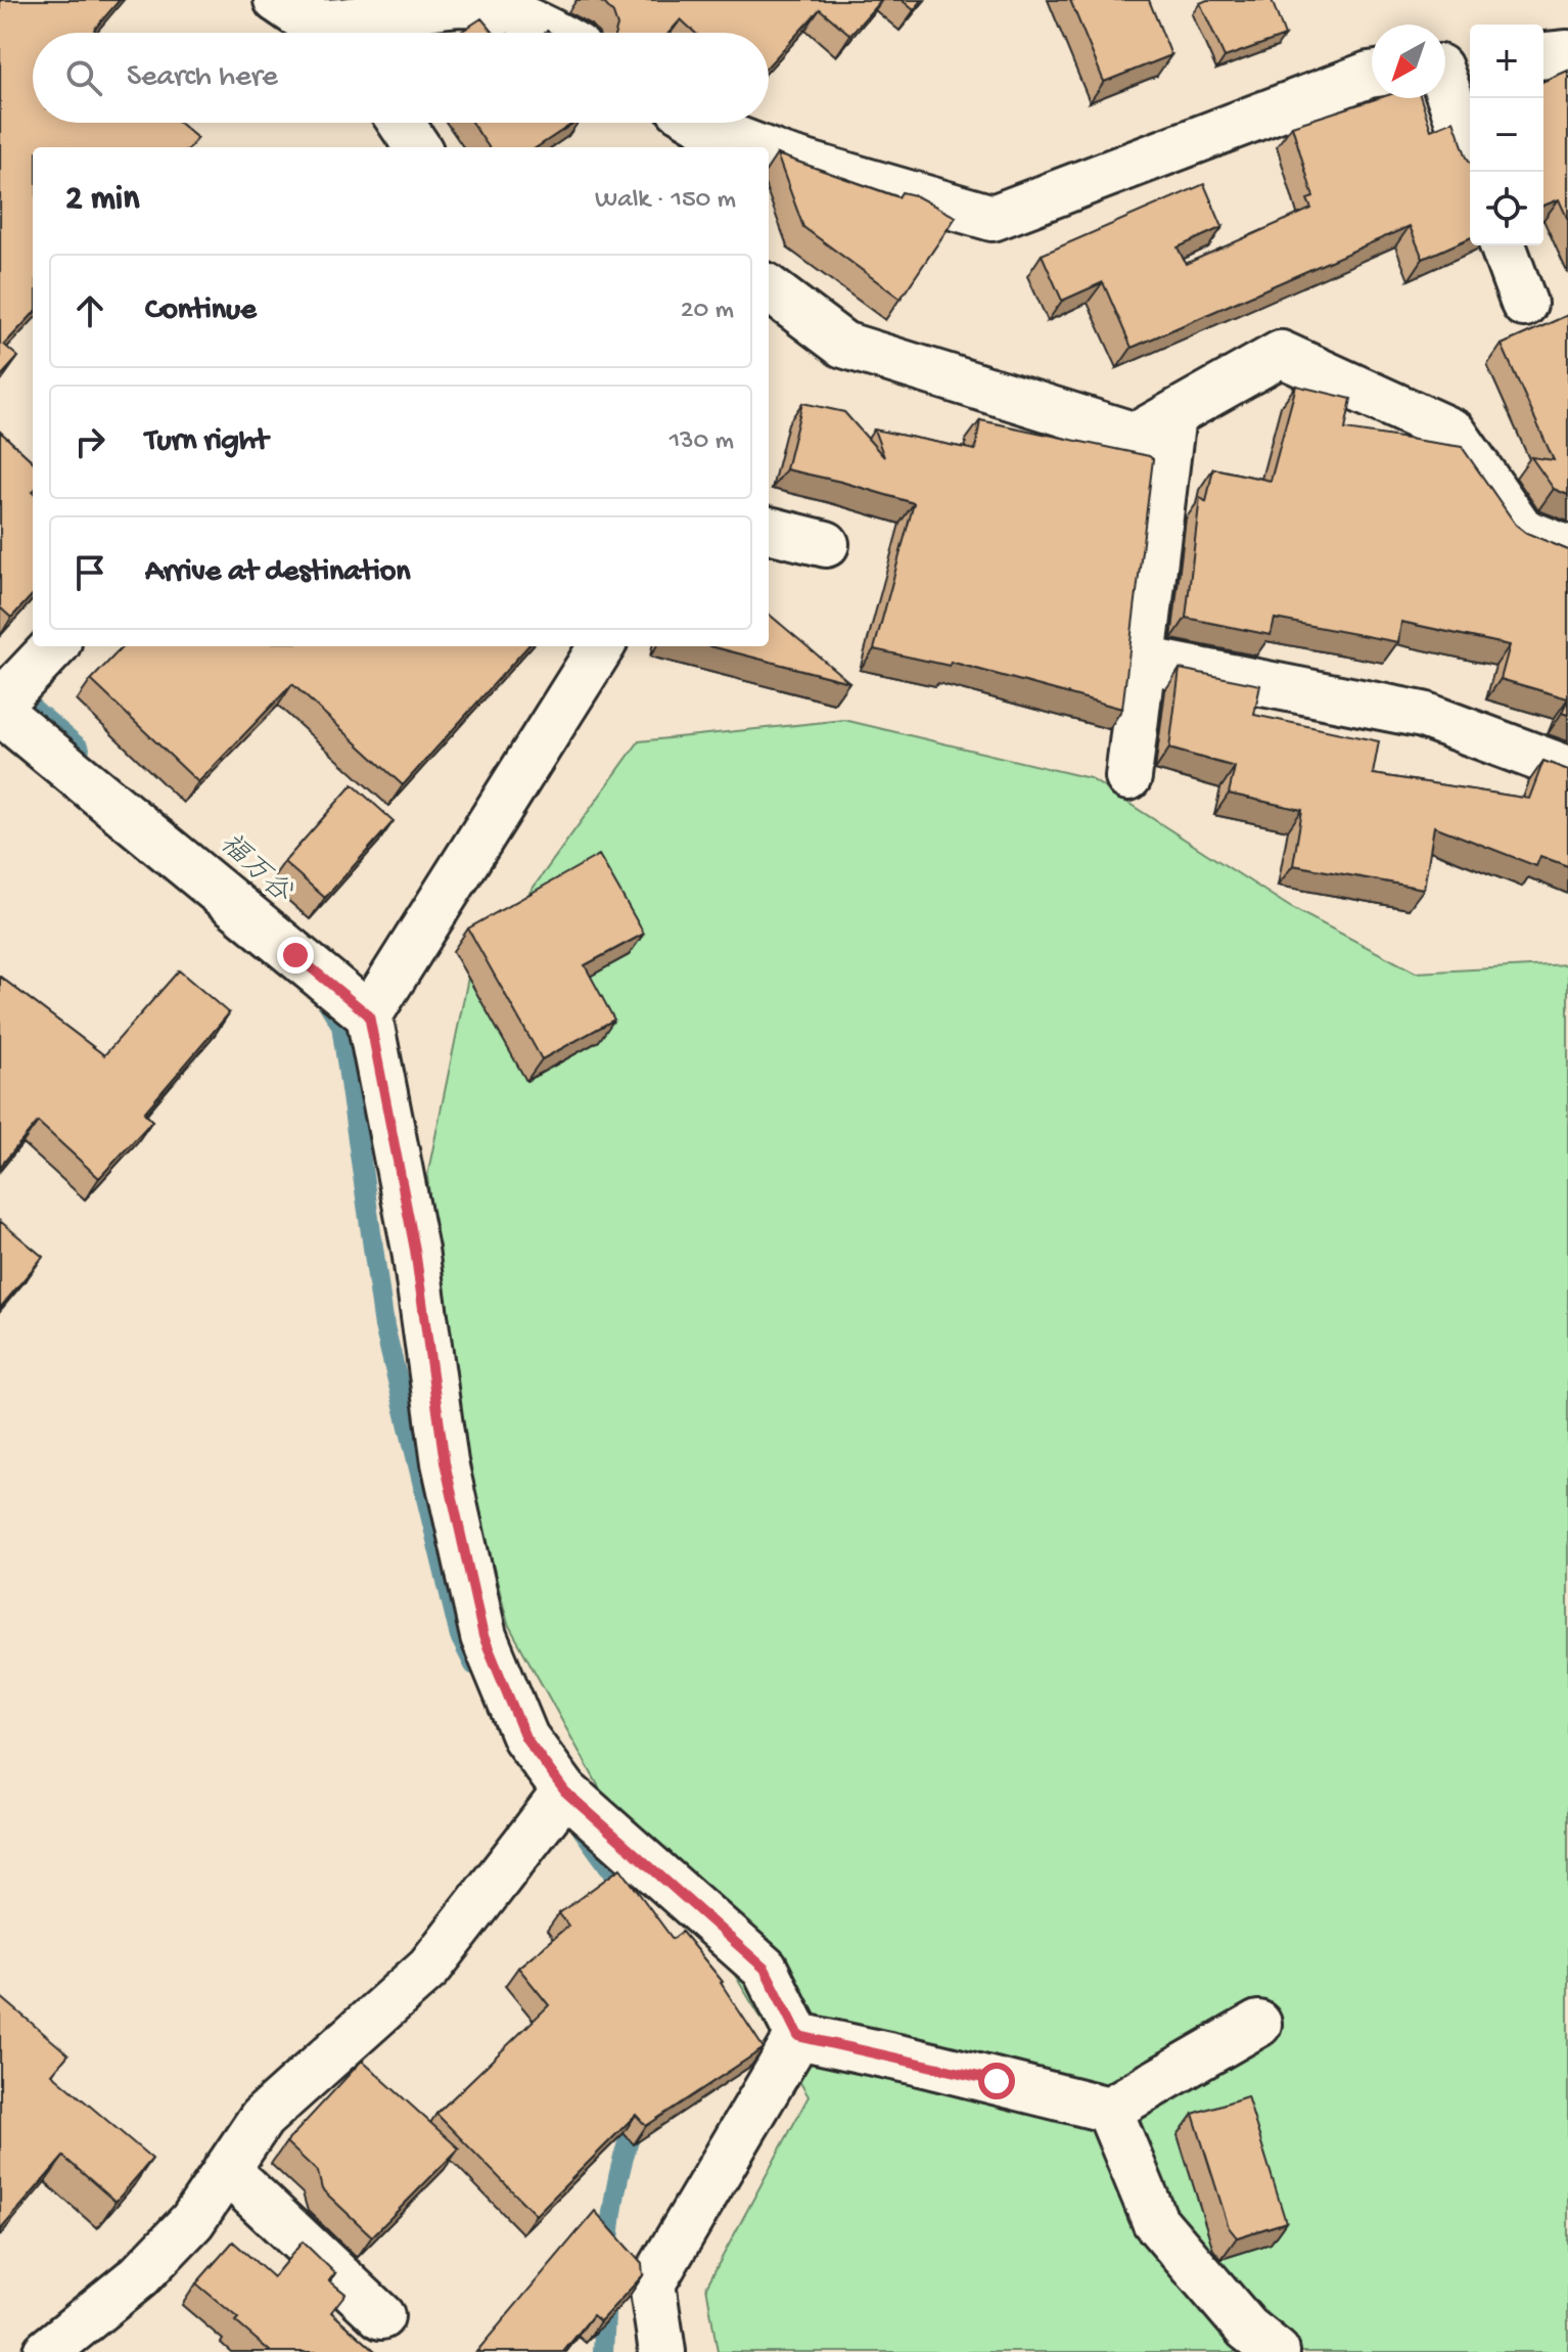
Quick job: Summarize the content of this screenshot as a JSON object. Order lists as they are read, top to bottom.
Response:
{
  "water": ["福万谷"],
  "north": "bottom left",
  "page": {
    "map_buttons": ["+", "−"],
    "search": "Search here",
    "heading": ["2 min", "Walk · 150 m"],
    "list": [
      ["Continue", "20 m"],
      ["Turn right", "130 m"],
      "Arrive at destination"
    ]
  }
}
